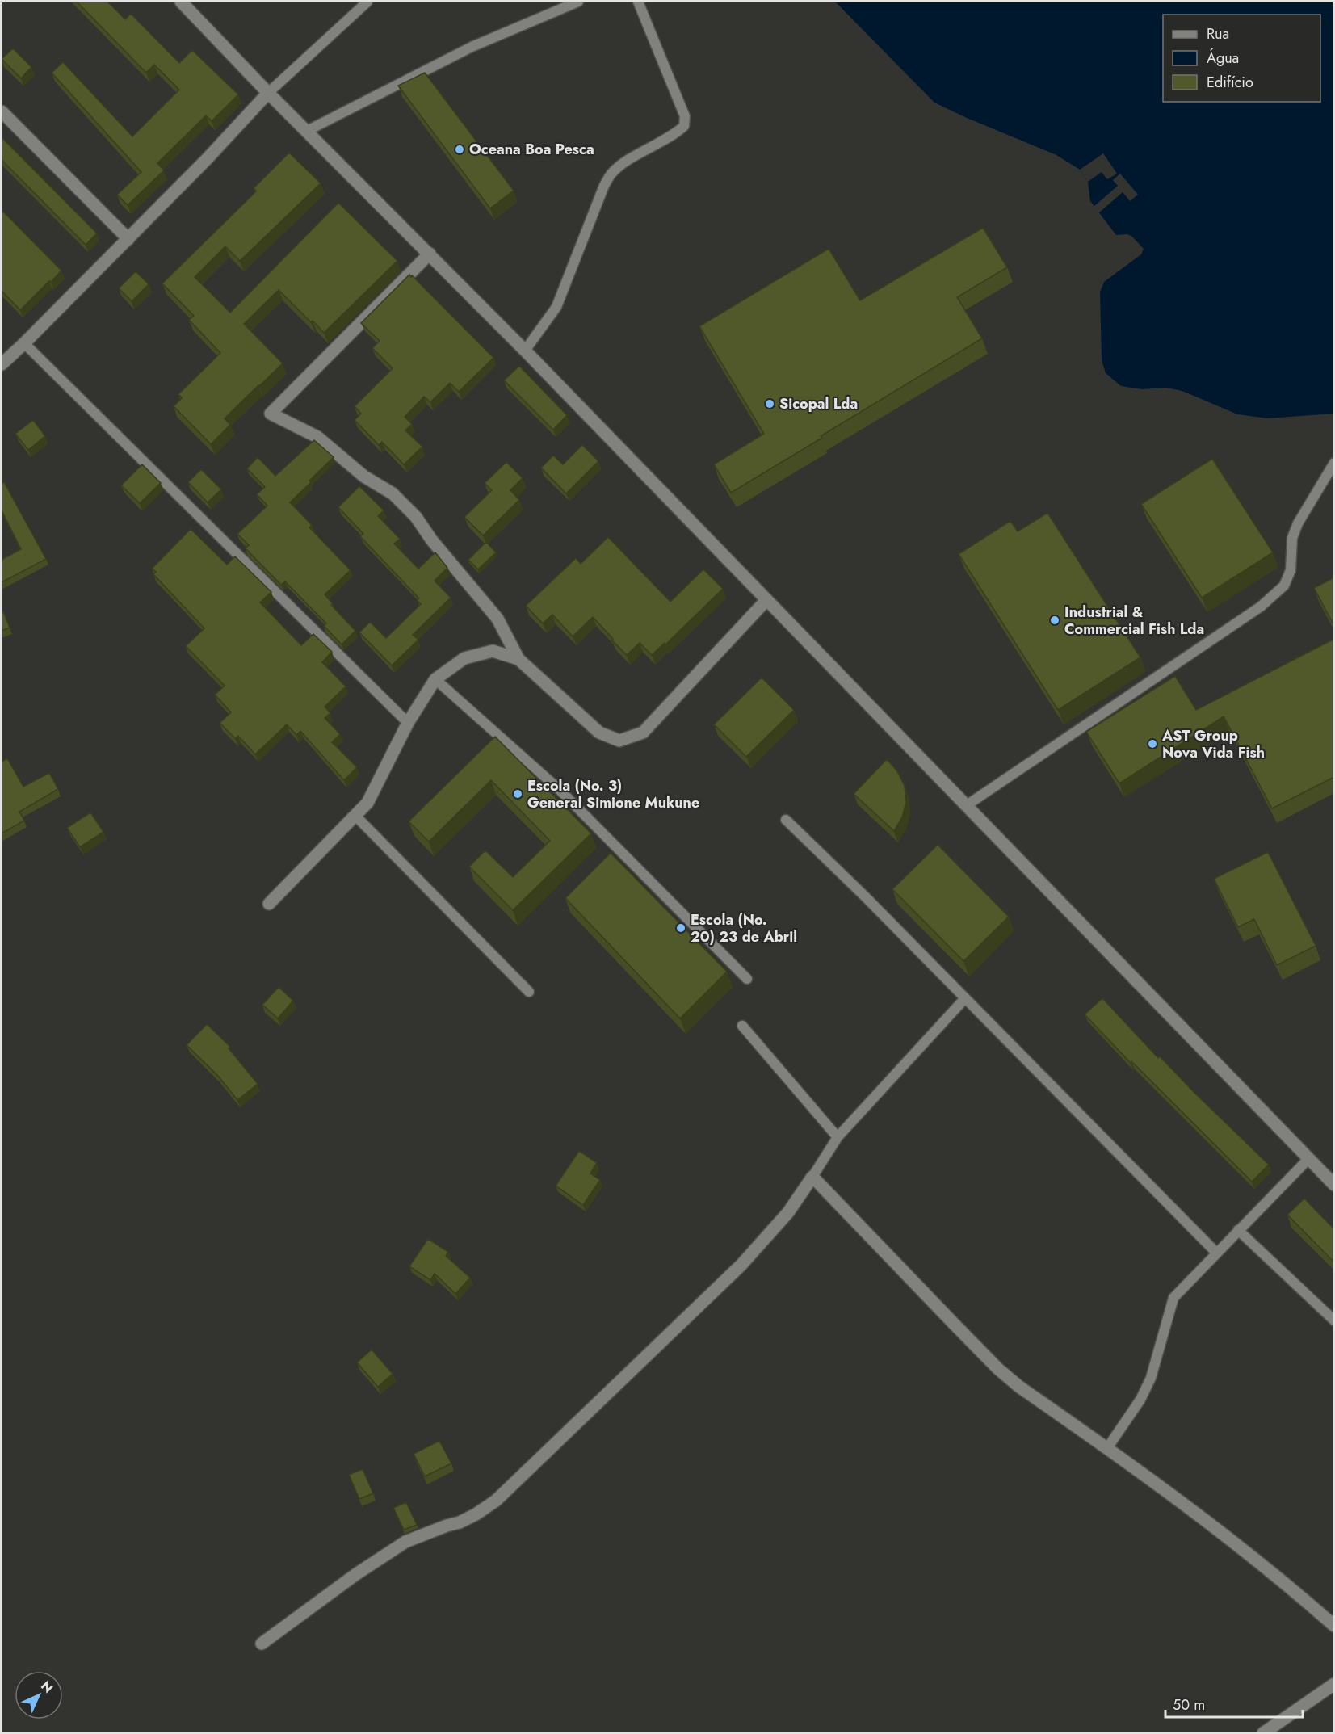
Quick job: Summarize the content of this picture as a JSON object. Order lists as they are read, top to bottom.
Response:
{
  "places": [
    "Oceana Boa Pesca",
    "Sicopal Lda",
    "Industrial & Commercial Fish Lda",
    "AST Group Nova Vida Fish",
    "Escola (No. 3) General Simione Mukune",
    "Escola (No. 20) 23 de Abril"
  ],
  "legend": ["Rua", "Água", "Edifício"],
  "scale_bar": "50 m",
  "north": "top right"
}
